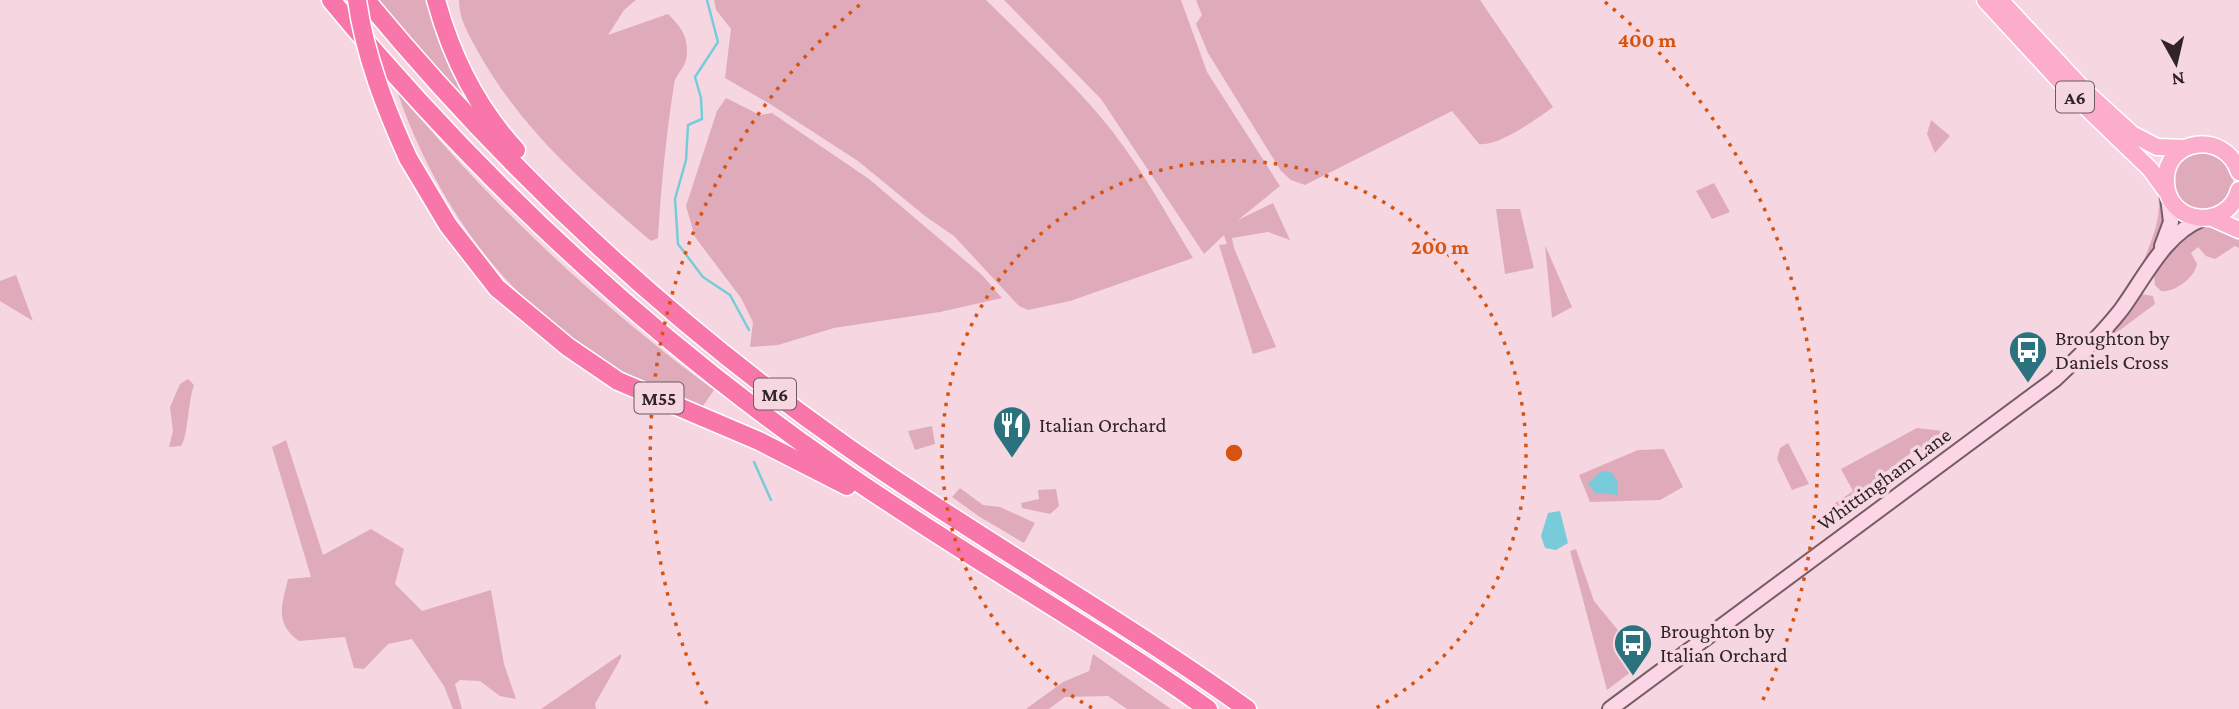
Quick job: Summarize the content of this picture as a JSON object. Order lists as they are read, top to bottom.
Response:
{
  "streets": {
    "highway": ["M6", "M55"],
    "main road": ["A6", "Whittingham Lane"]
  },
  "crossings": [
    ["A6", "Whittingham Lane"],
    ["M6", "M55"]
  ],
  "places": {
    "bus stop": ["Broughton by Daniels Cross", "Broughton by Italian Orchard"],
    "restaurant": ["Italian Orchard"]
  },
  "north": "bottom",
  "rings": ["400 m", "200 m"]
}
